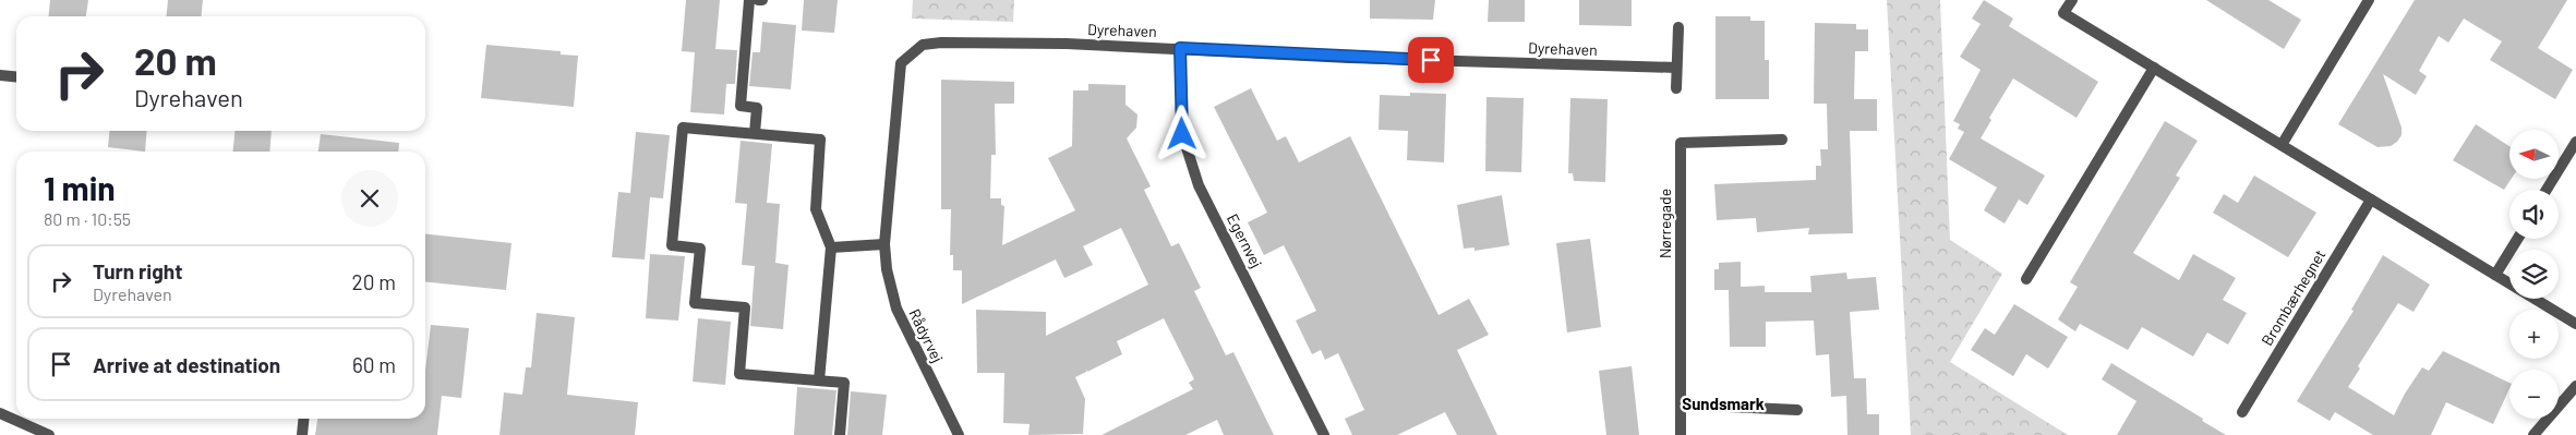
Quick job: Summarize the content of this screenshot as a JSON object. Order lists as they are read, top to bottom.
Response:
{
  "streets": {
    "street": [
      "Dyrehaven",
      "Nørregade",
      "Egernvej",
      "Brombærhegnet",
      "Rådyrvej"
    ]
  },
  "crossings": [
    ["Dyrehaven", "Egernvej"],
    ["Dyrehaven", "Rådyrvej"]
  ],
  "districts": ["Sundsmark"],
  "north": "left",
  "page": {
    "turn": ["20 m", "Dyrehaven"],
    "map_buttons": ["+", "−"],
    "heading": ["1 min", "80 m · 10:55"],
    "list": [
      {
        "name": "Turn right",
        "note": "Dyrehaven",
        "value": "20 m"
      },
      {
        "name": "Arrive at destination",
        "value": "60 m"
      }
    ]
  }
}
